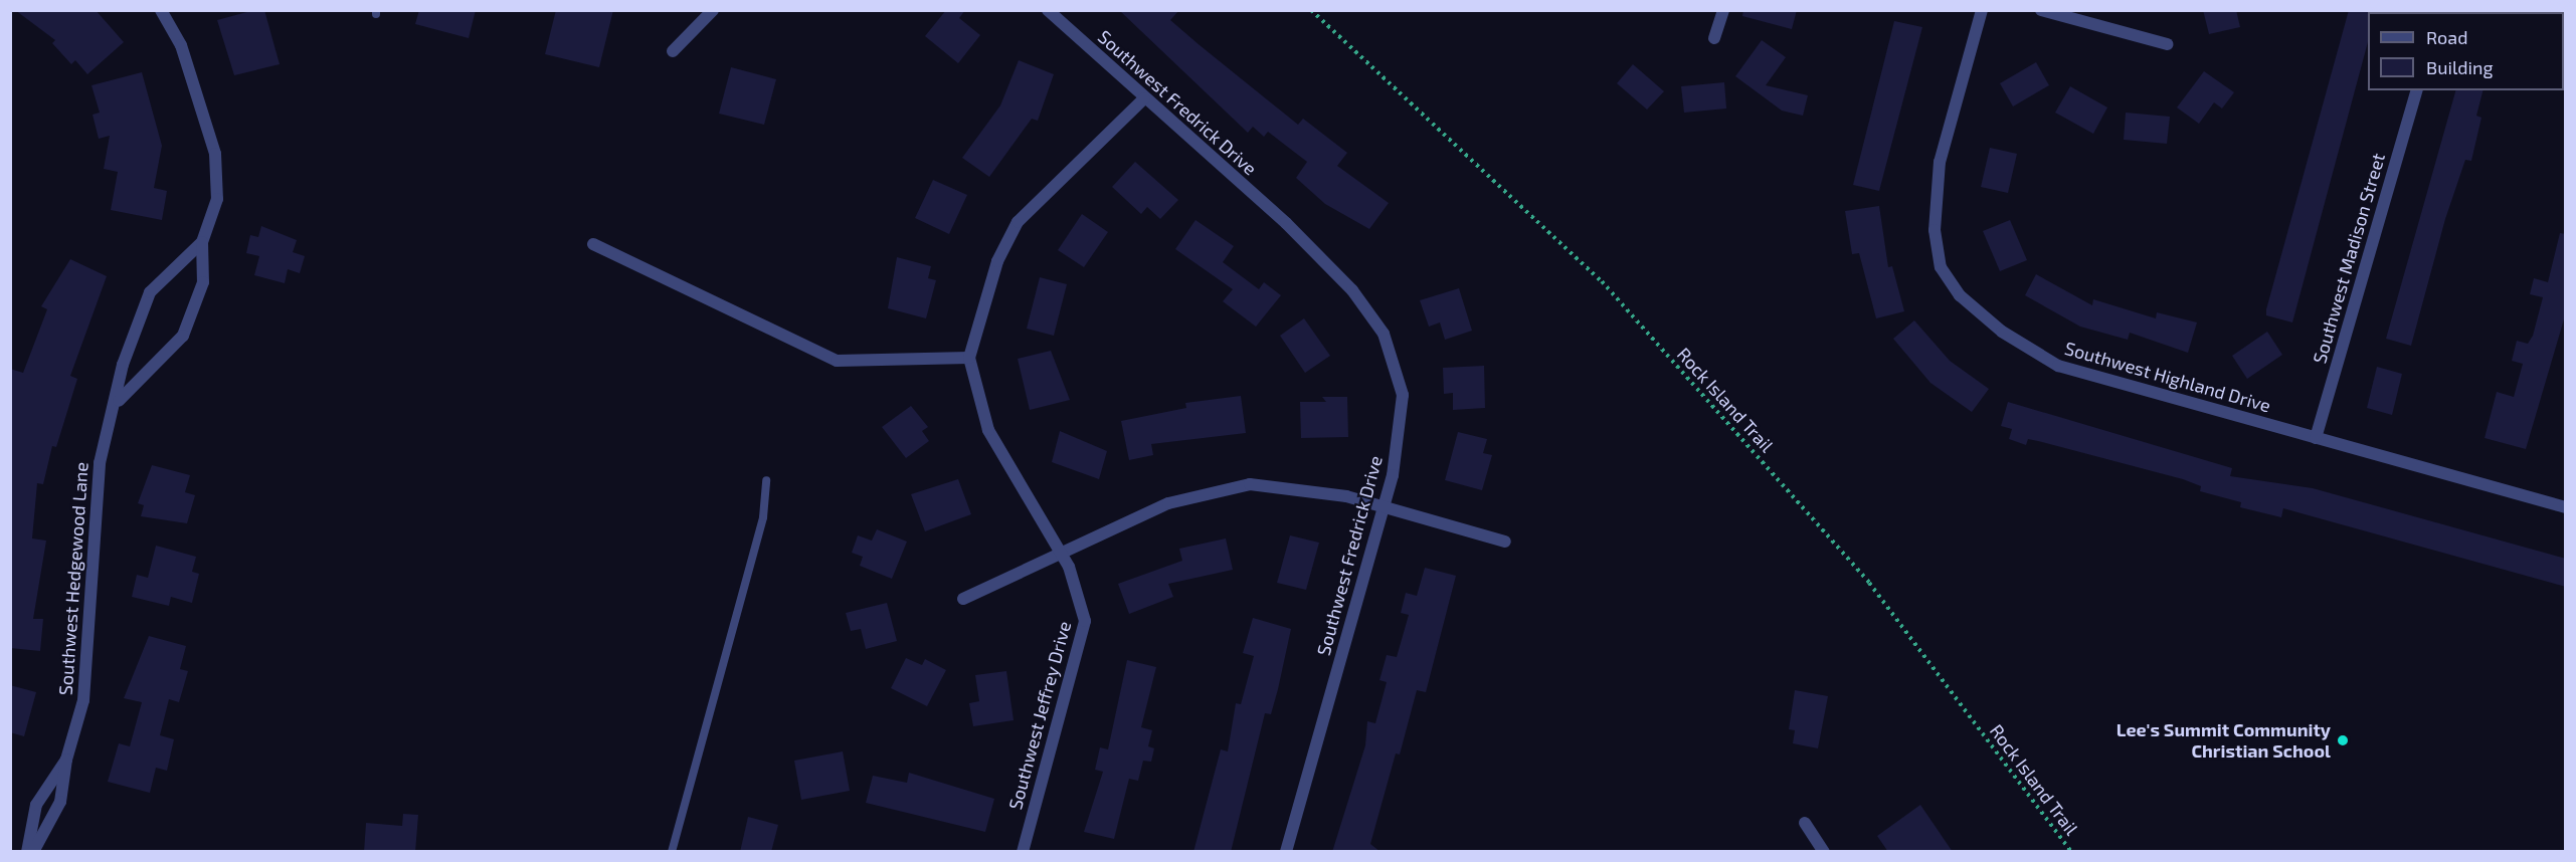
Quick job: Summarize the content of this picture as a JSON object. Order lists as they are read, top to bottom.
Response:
{
  "streets": {
    "street": [
      "Southwest Fredrick Drive",
      "Southwest Madison Street",
      "Southwest Highland Drive",
      "Southwest Hedgewood Lane",
      "Southwest Jeffrey Drive"
    ],
    "path": ["Rock Island Trail"]
  },
  "crossings": [
    ["Southwest Madison Street", "Southwest Highland Drive"]
  ],
  "places": ["Lee's Summit Community Christian School"],
  "legend": ["Road", "Building"]
}
